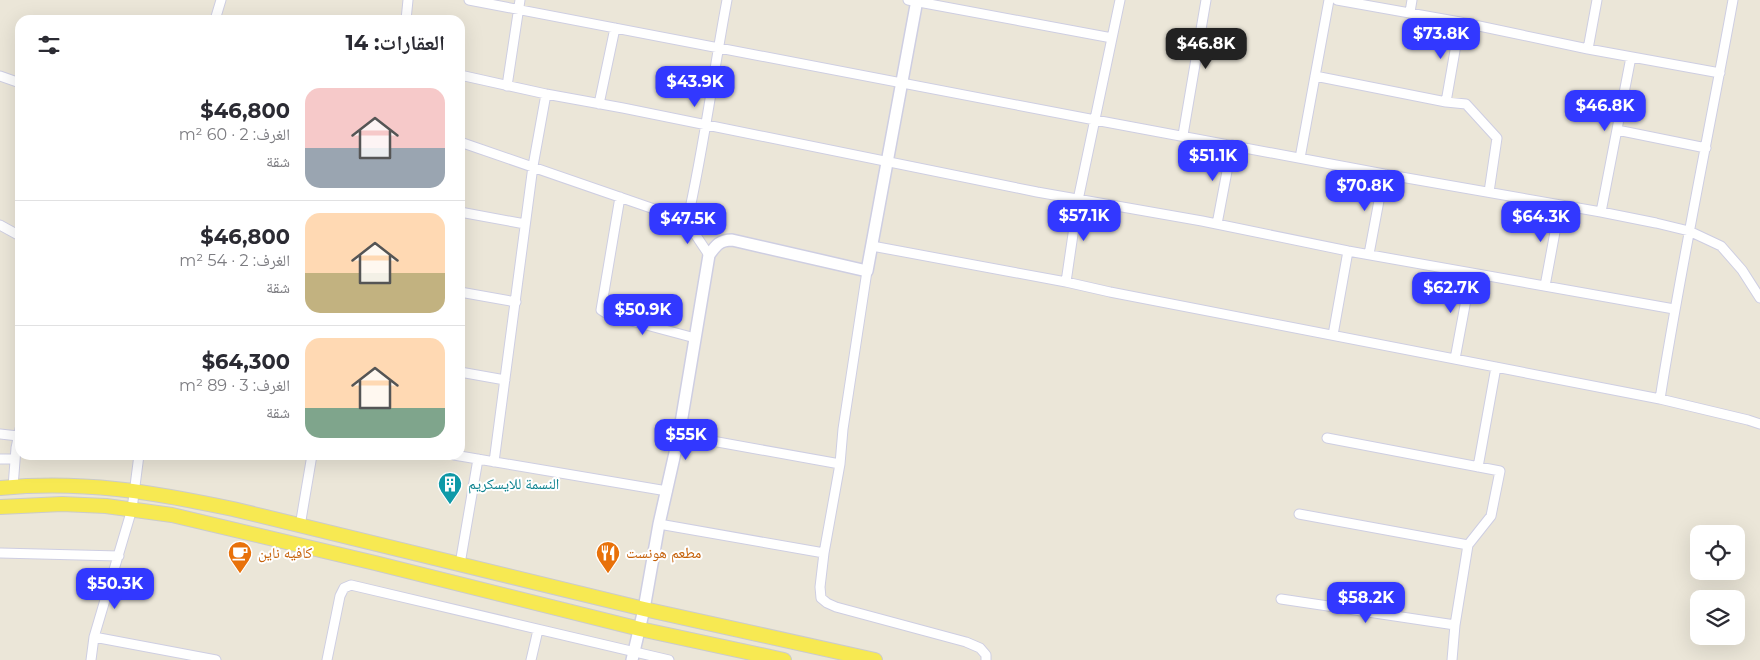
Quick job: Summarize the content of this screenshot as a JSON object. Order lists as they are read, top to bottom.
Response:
{
  "places": {
    "building": ["النسمة للايسكريم"],
    "cafe": ["كافيه ناين"],
    "restaurant": ["مطعم هونست"]
  },
  "page": {
    "heading": "العقارات: 14",
    "price": [
      "$73.8K",
      "$46.8K",
      "$43.9K",
      "$46.8K",
      "$51.1K",
      "$70.8K",
      "$57.1K",
      "$64.3K",
      "$47.5K",
      "$62.7K",
      "$50.9K",
      "$55K",
      "$50.3K",
      "$58.2K"
    ],
    "list": [
      {
        "name": "$46,800",
        "note": "الغرف: 2 · 60 m² · شقة"
      },
      {
        "name": "$46,800",
        "note": "الغرف: 2 · 54 m² · شقة"
      },
      {
        "name": "$64,300",
        "note": "الغرف: 3 · 89 m² · شقة"
      }
    ]
  }
}
